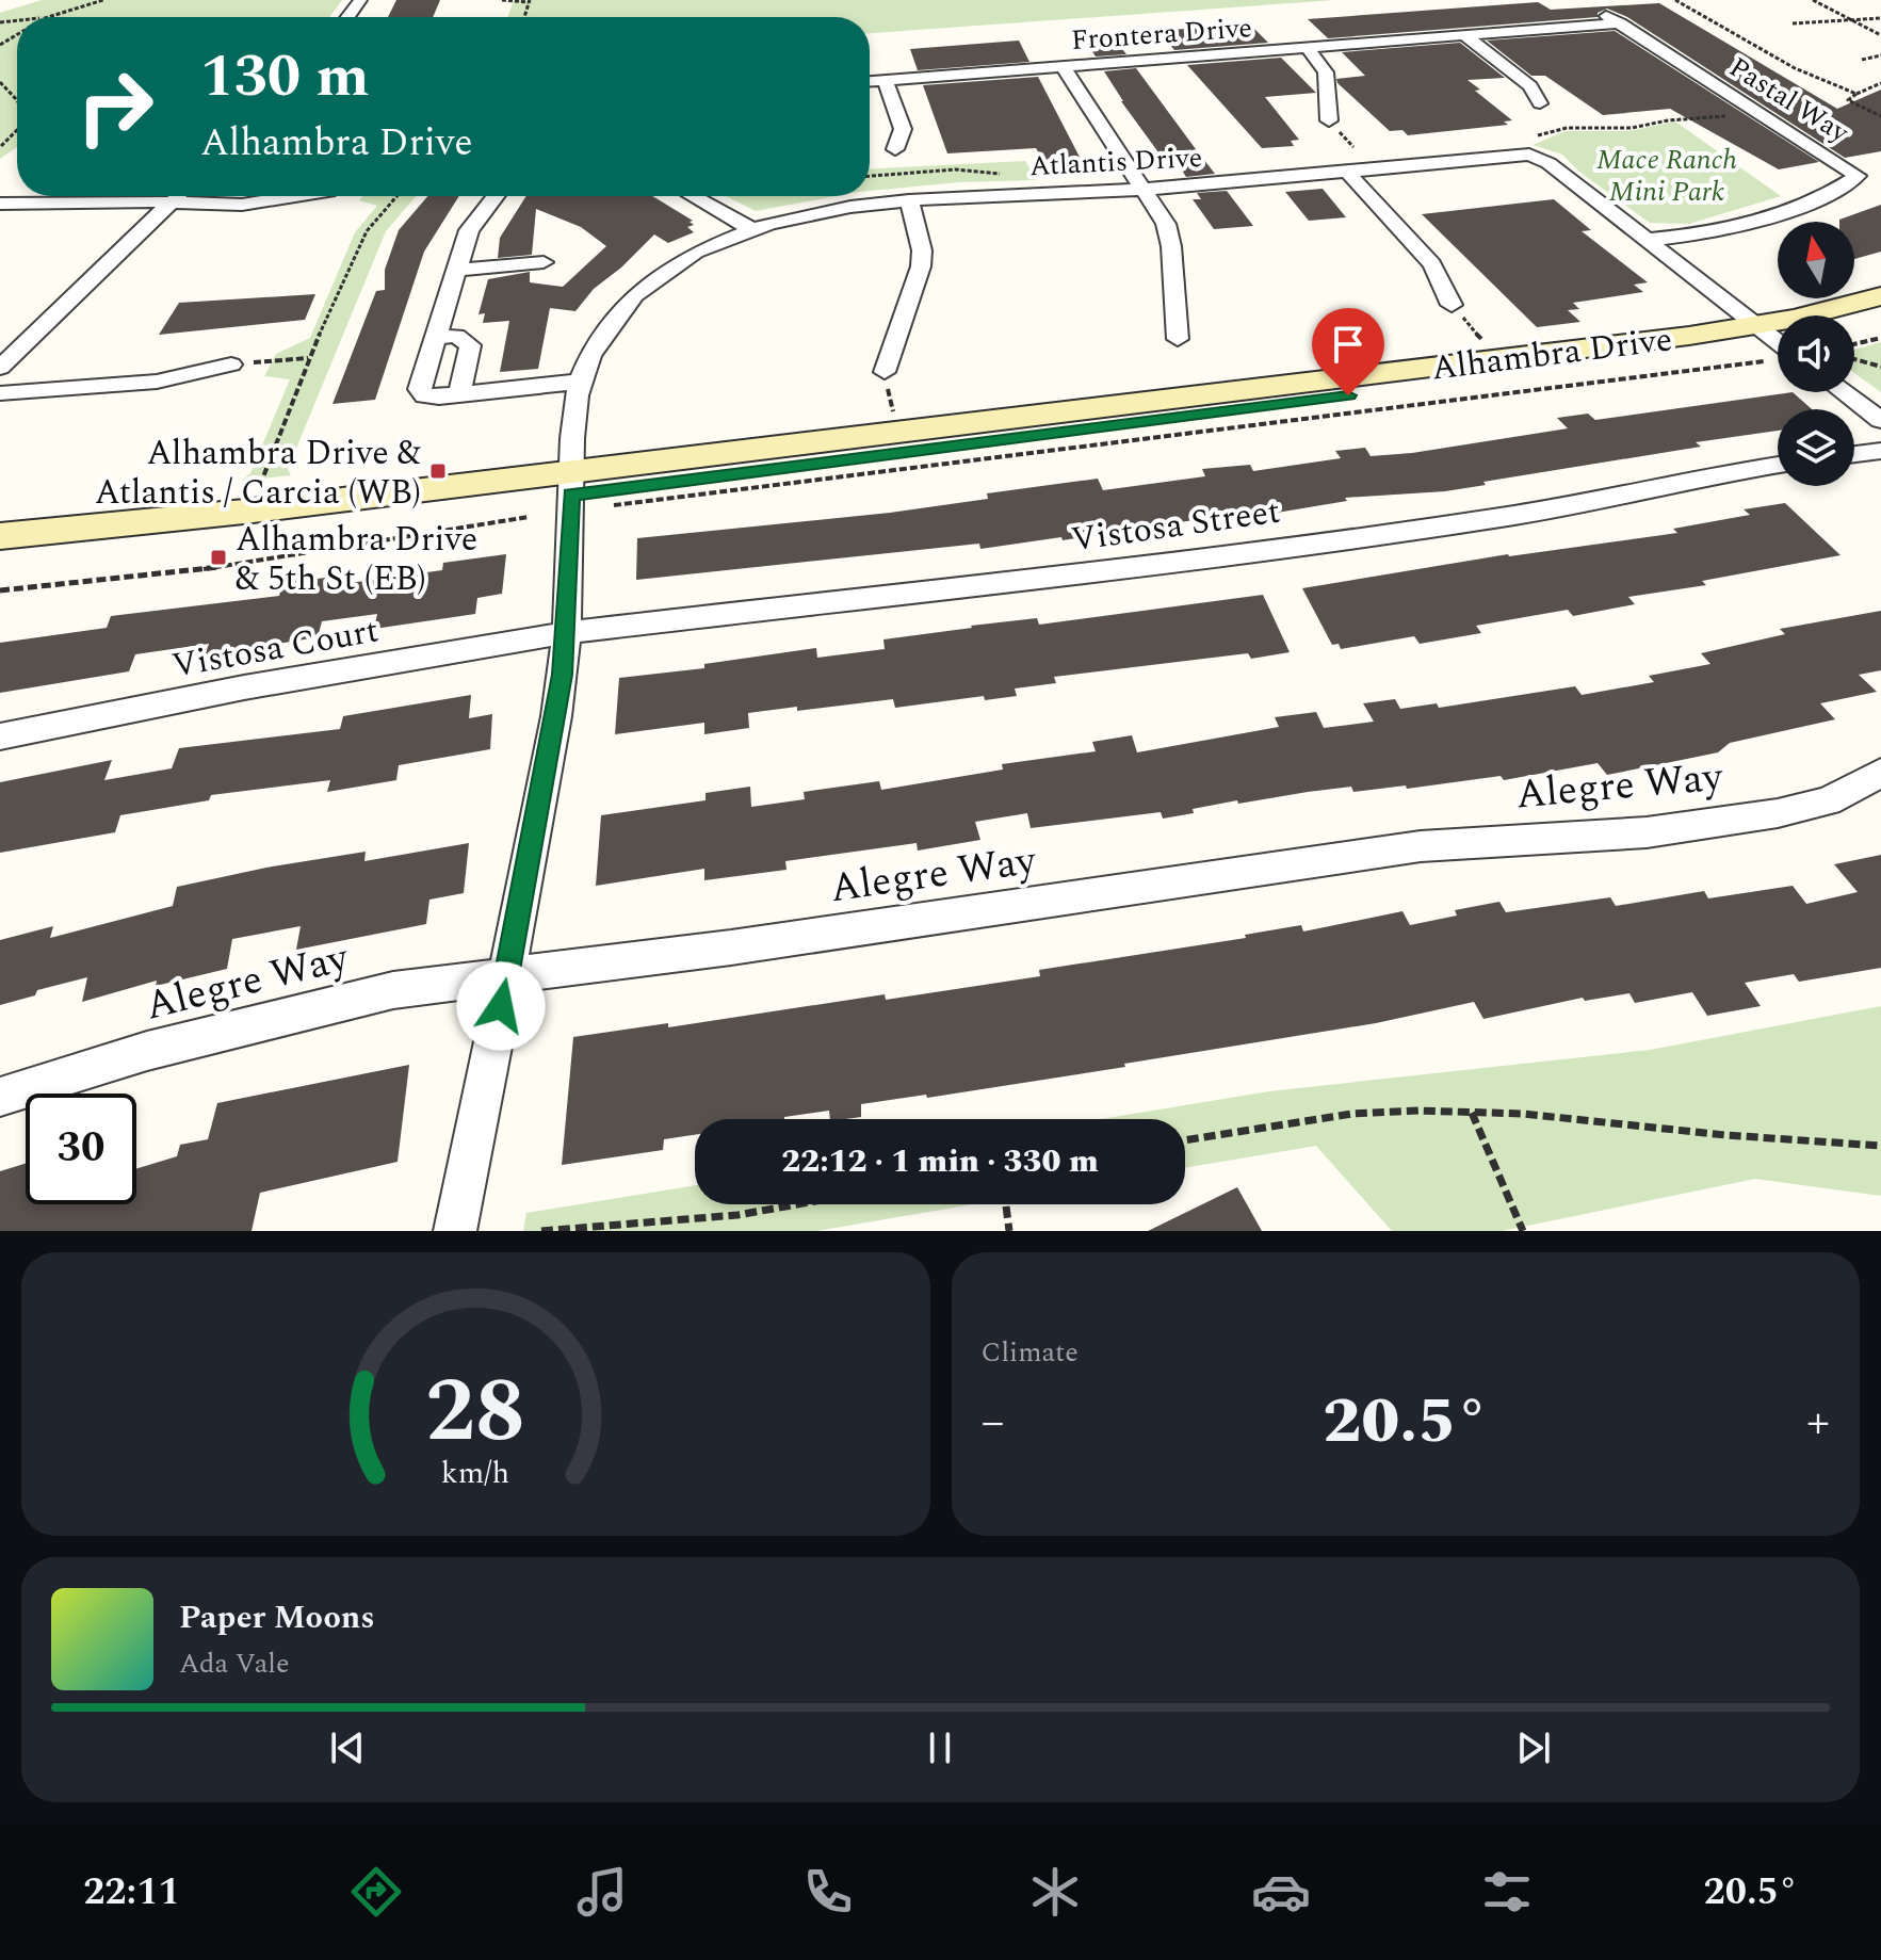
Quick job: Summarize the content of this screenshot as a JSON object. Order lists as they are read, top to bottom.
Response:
{
  "streets": {
    "main road": ["Alhambra Drive"],
    "street": [
      "Frontera Drive",
      "Pastal Way",
      "Atlantis Drive",
      "Vistosa Street",
      "Vistosa Court",
      "Alegre Way"
    ]
  },
  "crossings": [
    ["Frontera Drive", "Pastal Way"],
    ["Atlantis Drive", "Alhambra Drive"],
    ["Atlantis Drive", "Vistosa Street"],
    ["Atlantis Drive", "Vistosa Court"],
    ["Atlantis Drive", "Alegre Way"],
    ["Vistosa Street", "Vistosa Court"]
  ],
  "parks": ["Mace Ranch Mini Park"],
  "places": {
    "transit": ["Alhambra Drive & Atlantis / Carcia (WB)", "Alhambra Drive & 5th St (EB)"]
  },
  "north": "top",
  "page": {
    "turn": ["130 m", "Alhambra Drive"],
    "limit": "30",
    "trip": "22:12 · 1 min · 330 m",
    "tile": "Climate",
    "heat": ["−", "20.5°", "+"],
    "song": ["Paper Moons", "Ada Vale"],
    "tabs": ["22:11", "20.5°"],
    "gauge": ["28", "km/h"]
  }
}
